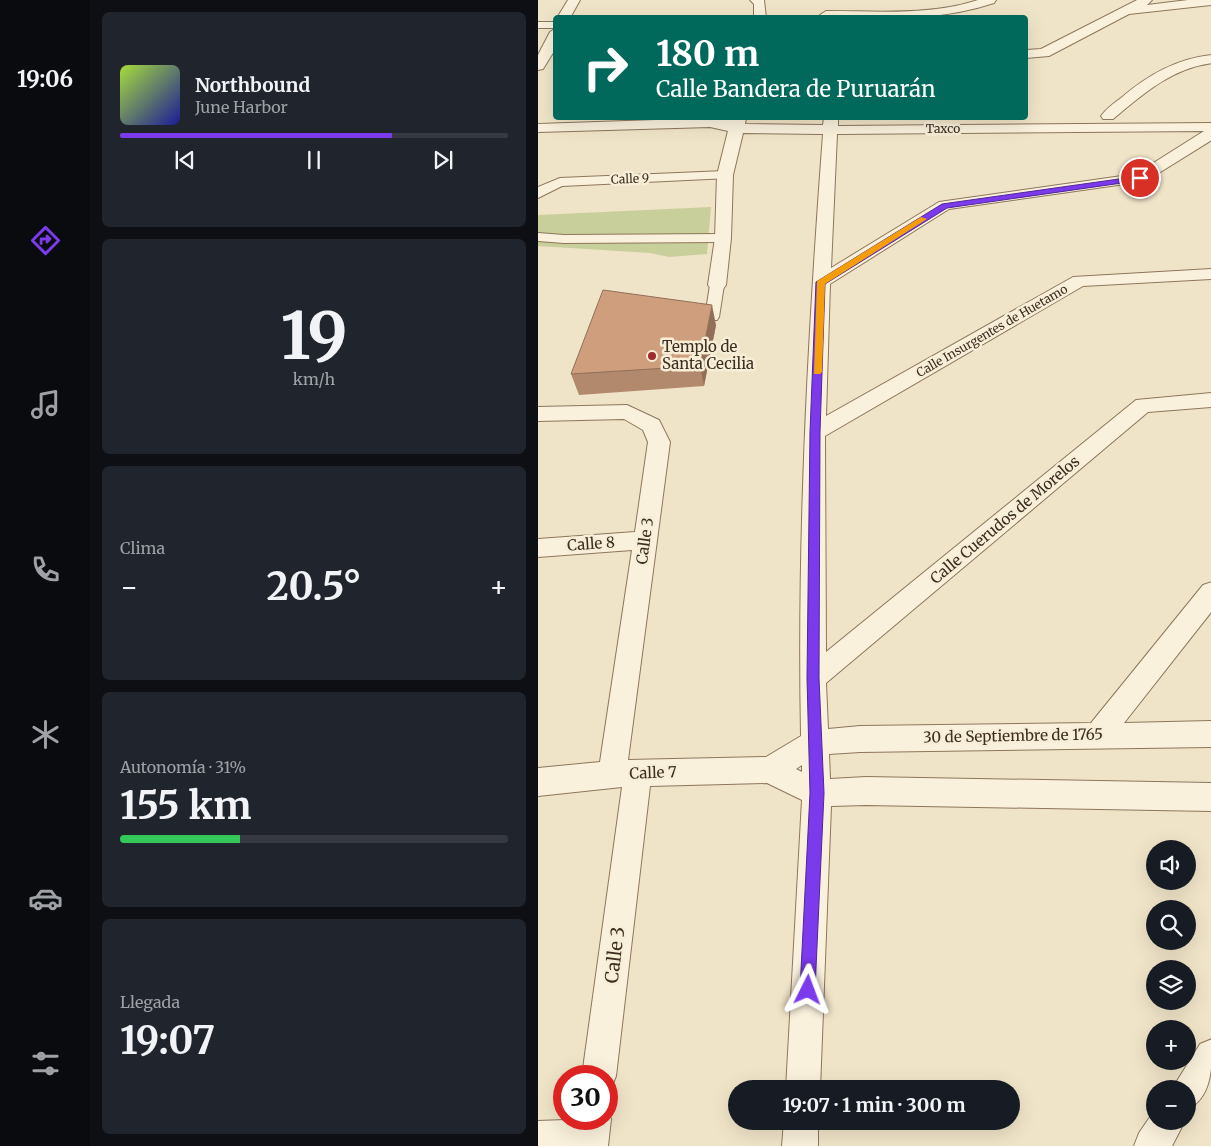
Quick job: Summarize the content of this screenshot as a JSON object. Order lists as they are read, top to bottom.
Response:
{
  "streets": {
    "street": [
      "Taxco",
      "Calle 9",
      "Calle Insurgentes de Huetamo",
      "Calle Cuerudos de Morelos",
      "Calle 3",
      "Calle 8",
      "30 de Septiembre de 1765",
      "Calle 7"
    ]
  },
  "crossings": [
    ["Calle 3", "Calle 8"],
    ["Calle 3", "Calle 7"],
    ["30 de Septiembre de 1765", "Calle 7"]
  ],
  "places": ["Templo de Santa Cecilia"],
  "page": {
    "tabs": "19:06",
    "turn": ["180 m", "Calle Bandera de Puruarán"],
    "song": ["Northbound", "June Harbor"],
    "tile": [
      ["19", "km/h"],
      "Clima",
      ["Autonomía · 31%", "155 km"],
      ["Llegada", "19:07"]
    ],
    "heat": ["−", "20.5°", "+"],
    "map_buttons": ["+", "−"],
    "limit": "30",
    "trip": "19:07 · 1 min · 300 m"
  }
}
